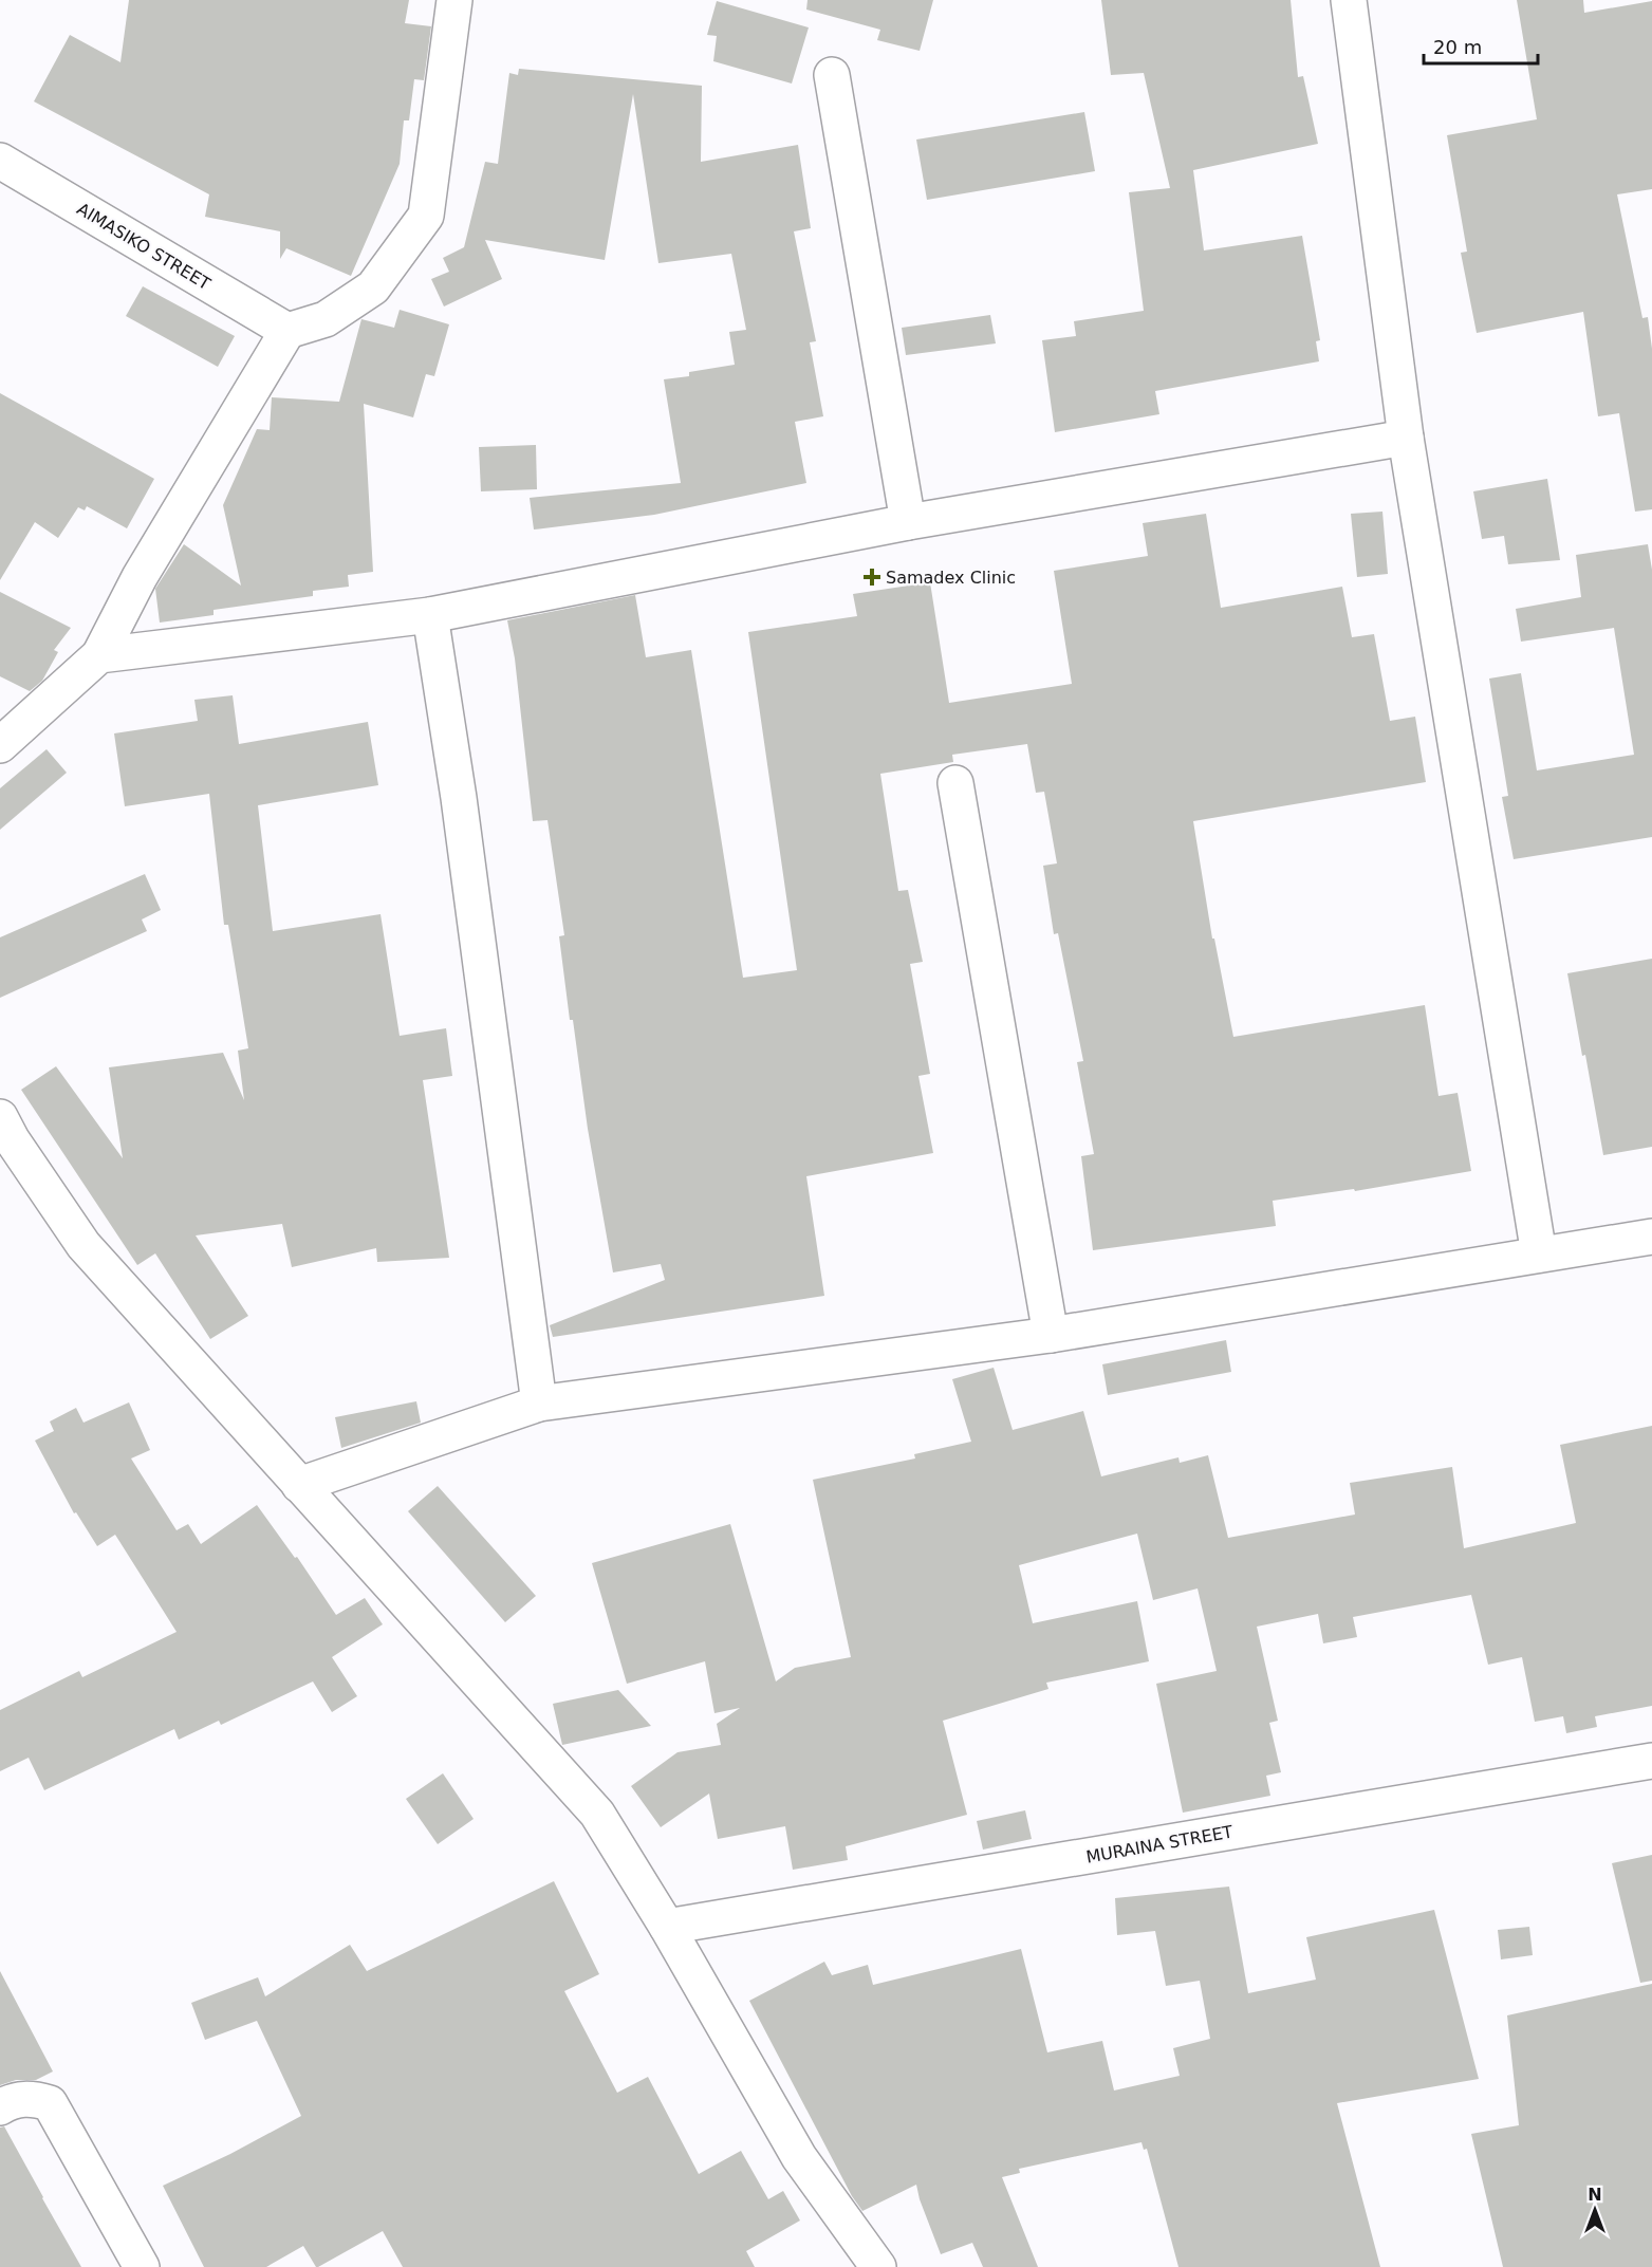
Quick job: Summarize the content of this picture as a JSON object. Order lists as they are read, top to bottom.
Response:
{
  "streets": {
    "street": ["AIMASIKO STREET", "MURAINA STREET"]
  },
  "places": {
    "health": ["Samadex Clinic"]
  },
  "scale_bar": "20 m",
  "north": "top"
}
